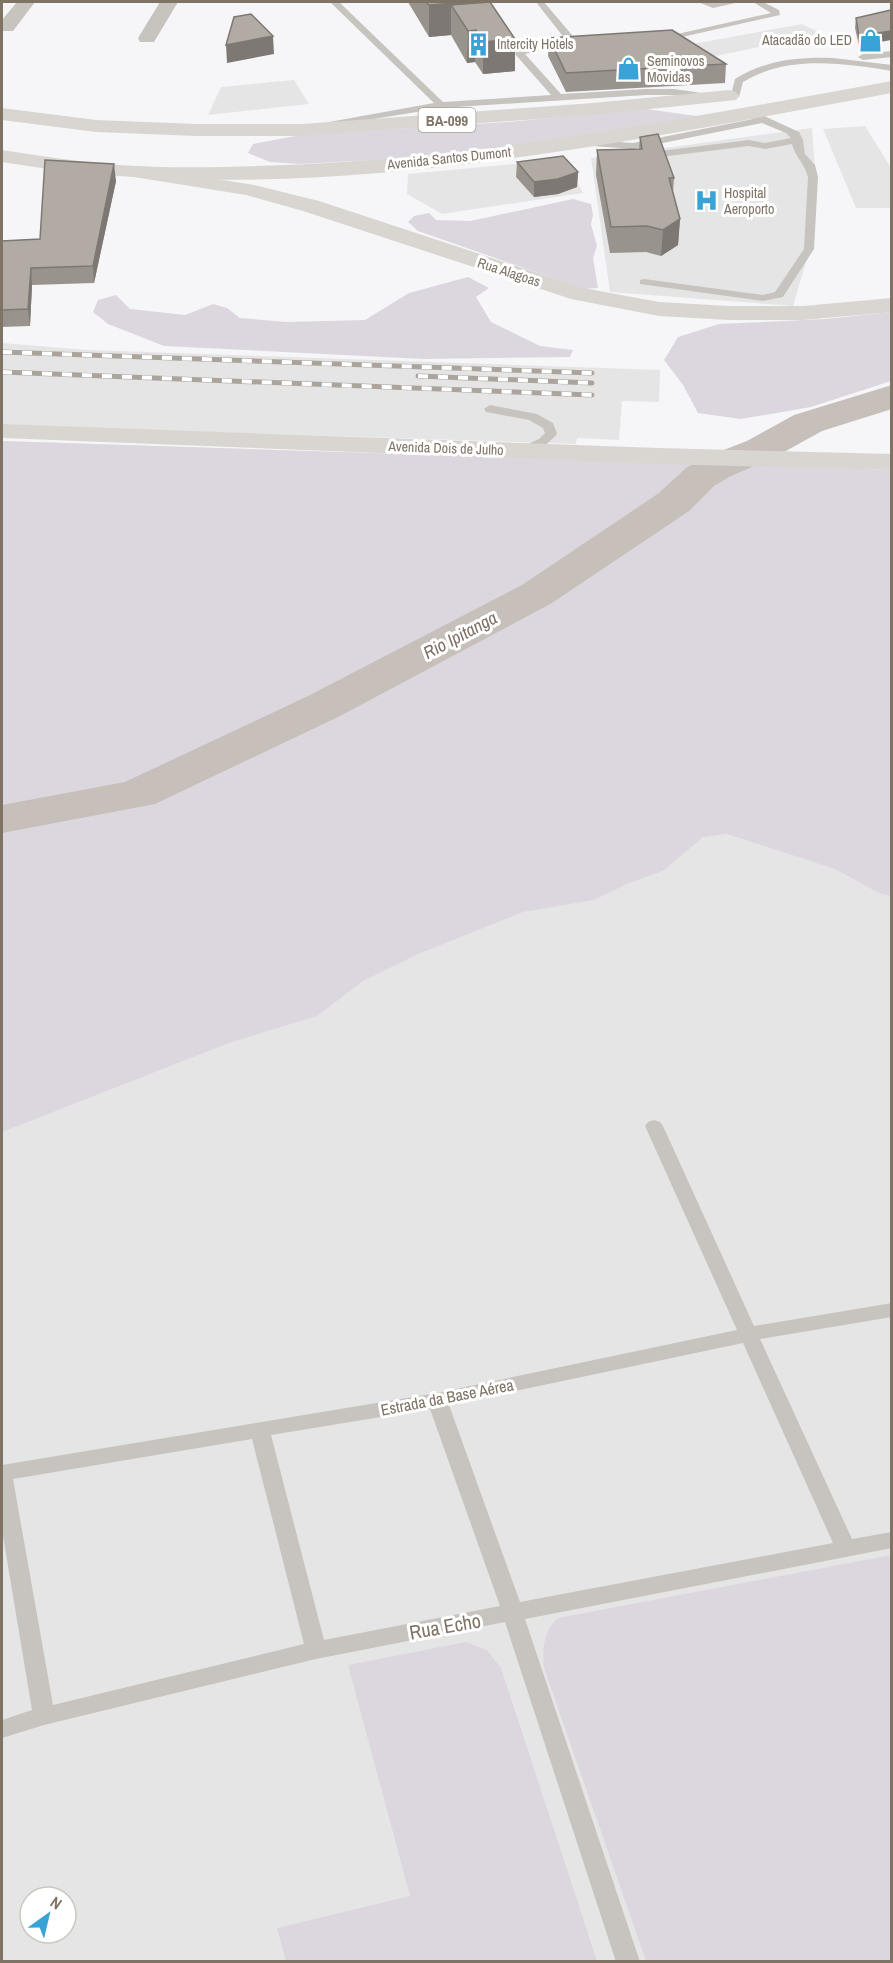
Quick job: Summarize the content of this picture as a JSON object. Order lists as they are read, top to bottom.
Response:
{
  "streets": {
    "main road": [
      "BA-099",
      "Avenida Santos Dumont",
      "Rua Alagoas",
      "Avenida Dois de Julho"
    ],
    "lane": ["Estrada da Base Aérea", "Rua Echo"]
  },
  "crossings": [
    ["Avenida Santos Dumont", "Rua Alagoas"]
  ],
  "water": ["Rio Ipitanga"],
  "places": {
    "shop": ["Atacadão do LED", "Seminovos Movidas"],
    "building": ["Intercity Hotels"],
    "hospital": ["Hospital Aeroporto"]
  },
  "north": "top right"
}
